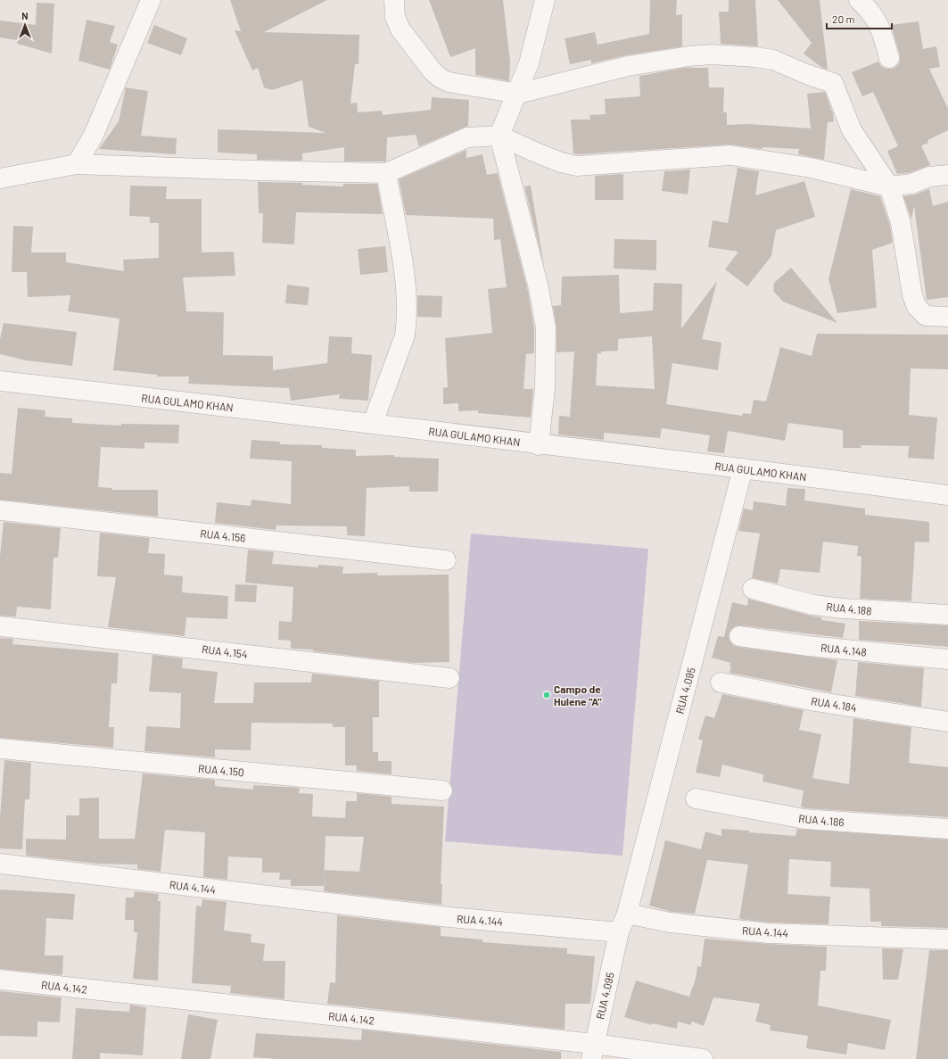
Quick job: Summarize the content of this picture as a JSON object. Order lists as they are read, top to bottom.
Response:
{
  "streets": {
    "street": [
      "RUA GULAMO KHAN",
      "RUA 4.156",
      "RUA 4.188",
      "RUA 4.148",
      "RUA 4.154",
      "RUA 4.095",
      "RUA 4.184",
      "RUA 4.150",
      "RUA 4.186",
      "RUA 4.144",
      "RUA 4.142"
    ]
  },
  "crossings": [
    ["RUA GULAMO KHAN", "RUA 4.095"],
    ["RUA 4.095", "RUA 4.144"],
    ["RUA 4.095", "RUA 4.142"]
  ],
  "places": ["Campo de Hulene \"A\""],
  "scale_bar": "20 m",
  "north": "top"
}
